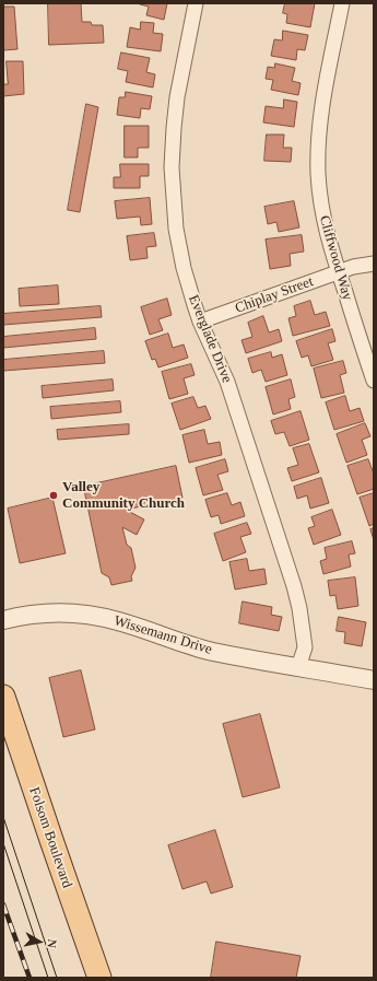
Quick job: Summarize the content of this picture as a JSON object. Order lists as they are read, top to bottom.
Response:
{
  "streets": {
    "main road": ["Folsom Boulevard"],
    "street": [
      "Cliffwood Way",
      "Chiplay Street",
      "Everglade Drive",
      "Wissemann Drive"
    ]
  },
  "crossings": [
    ["Cliffwood Way", "Chiplay Street"],
    ["Chiplay Street", "Everglade Drive"],
    ["Everglade Drive", "Wissemann Drive"]
  ],
  "places": ["Valley Community Church"],
  "north": "right"
}
